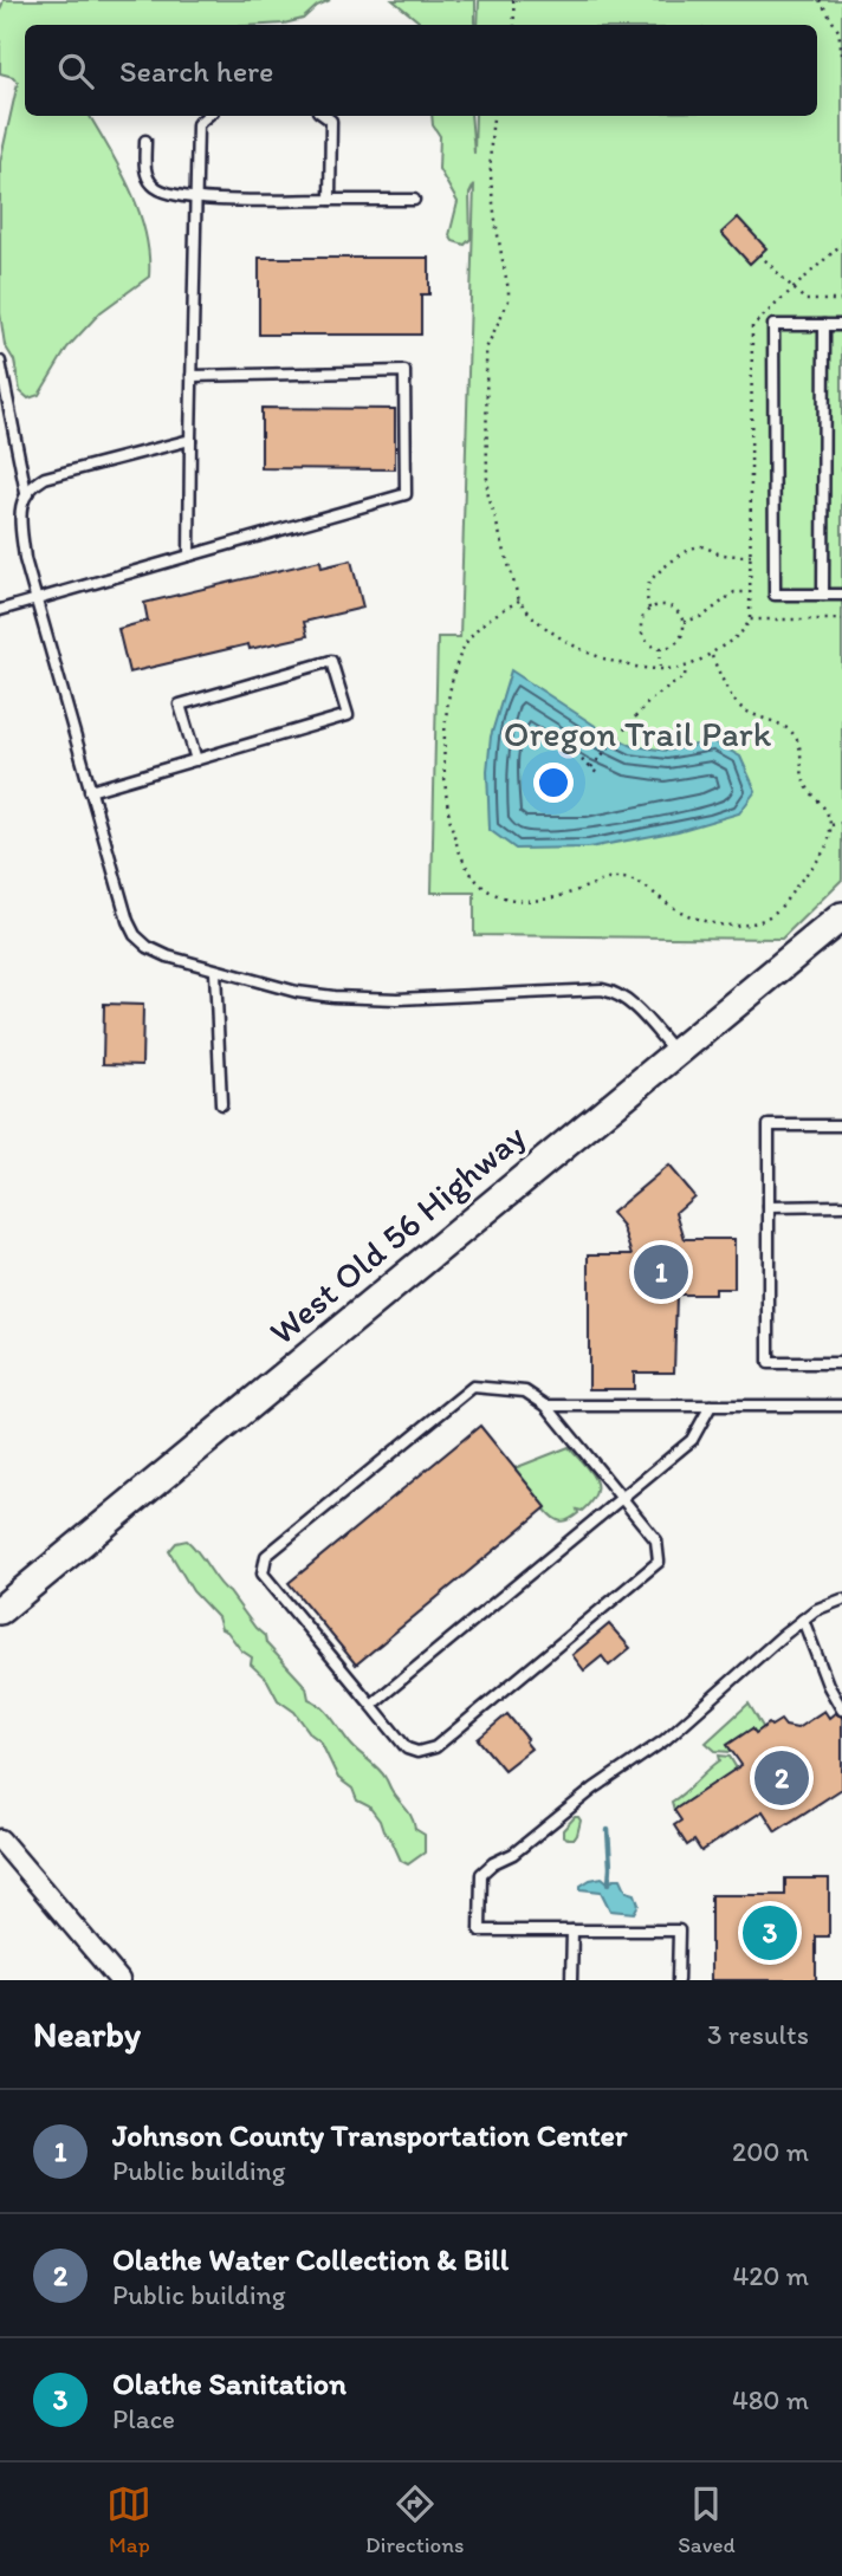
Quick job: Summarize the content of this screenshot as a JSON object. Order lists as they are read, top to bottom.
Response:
{
  "streets": {
    "main road": ["West Old 56 Highway"]
  },
  "parks": ["Oregon Trail Park"],
  "page": {
    "search": "Search here",
    "pins": ["1", "2", "3"],
    "heading": ["Nearby", "3 results"],
    "list": [
      {
        "mark": "1",
        "name": "Johnson County Transportation Center",
        "note": "Public building",
        "value": "200 m"
      },
      {
        "mark": "2",
        "name": "Olathe Water Collection & Bill",
        "note": "Public building",
        "value": "420 m"
      },
      {
        "mark": "3",
        "name": "Olathe Sanitation",
        "note": "Place",
        "value": "480 m"
      }
    ],
    "nav": ["Map", "Directions", "Saved"]
  }
}
